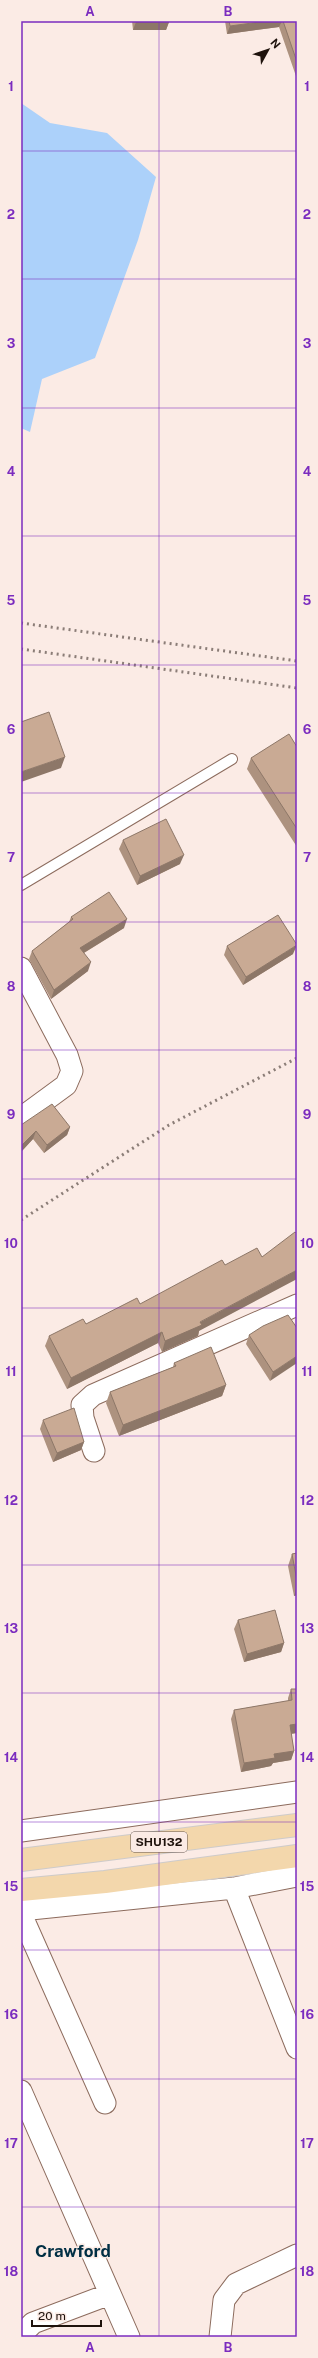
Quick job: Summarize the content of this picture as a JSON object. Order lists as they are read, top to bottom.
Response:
{
  "streets": {
    "main road": ["SHU132"]
  },
  "districts": ["Crawford"],
  "scale_bar": "20 m",
  "north": "top right",
  "grid": {
    "columns": ["A", "B"],
    "rows": [
      "1",
      "2",
      "3",
      "4",
      "5",
      "6",
      "7",
      "8",
      "9",
      "10",
      "11",
      "12",
      "13",
      "14",
      "15",
      "16",
      "17",
      "18"
    ]
  }
}
